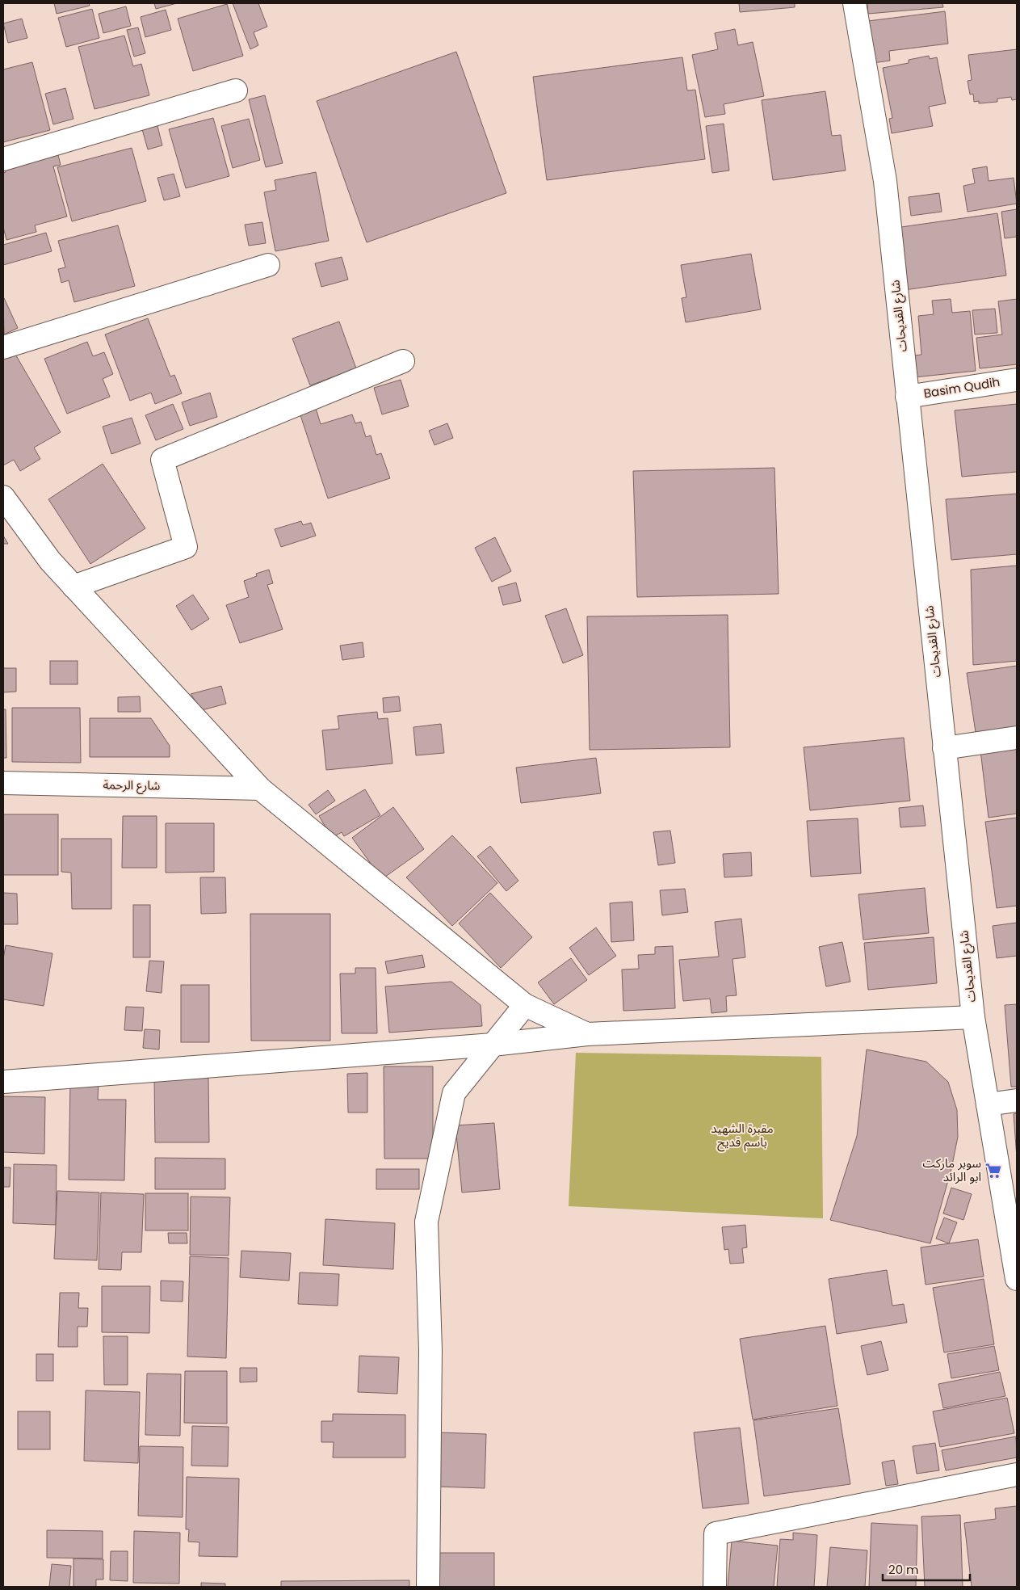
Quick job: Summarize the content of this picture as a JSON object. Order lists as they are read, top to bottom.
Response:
{
  "streets": {
    "street": ["شارع القديحات", "Basim Qudih", "شارع الرحمة"]
  },
  "crossings": [
    ["شارع القديحات", "Basim Qudih"]
  ],
  "parks": ["مقبرة الشهيد باسم قديح"],
  "places": {
    "supermarket": ["سوبر ماركت ابو الرائد"]
  },
  "scale_bar": "20 m"
}
